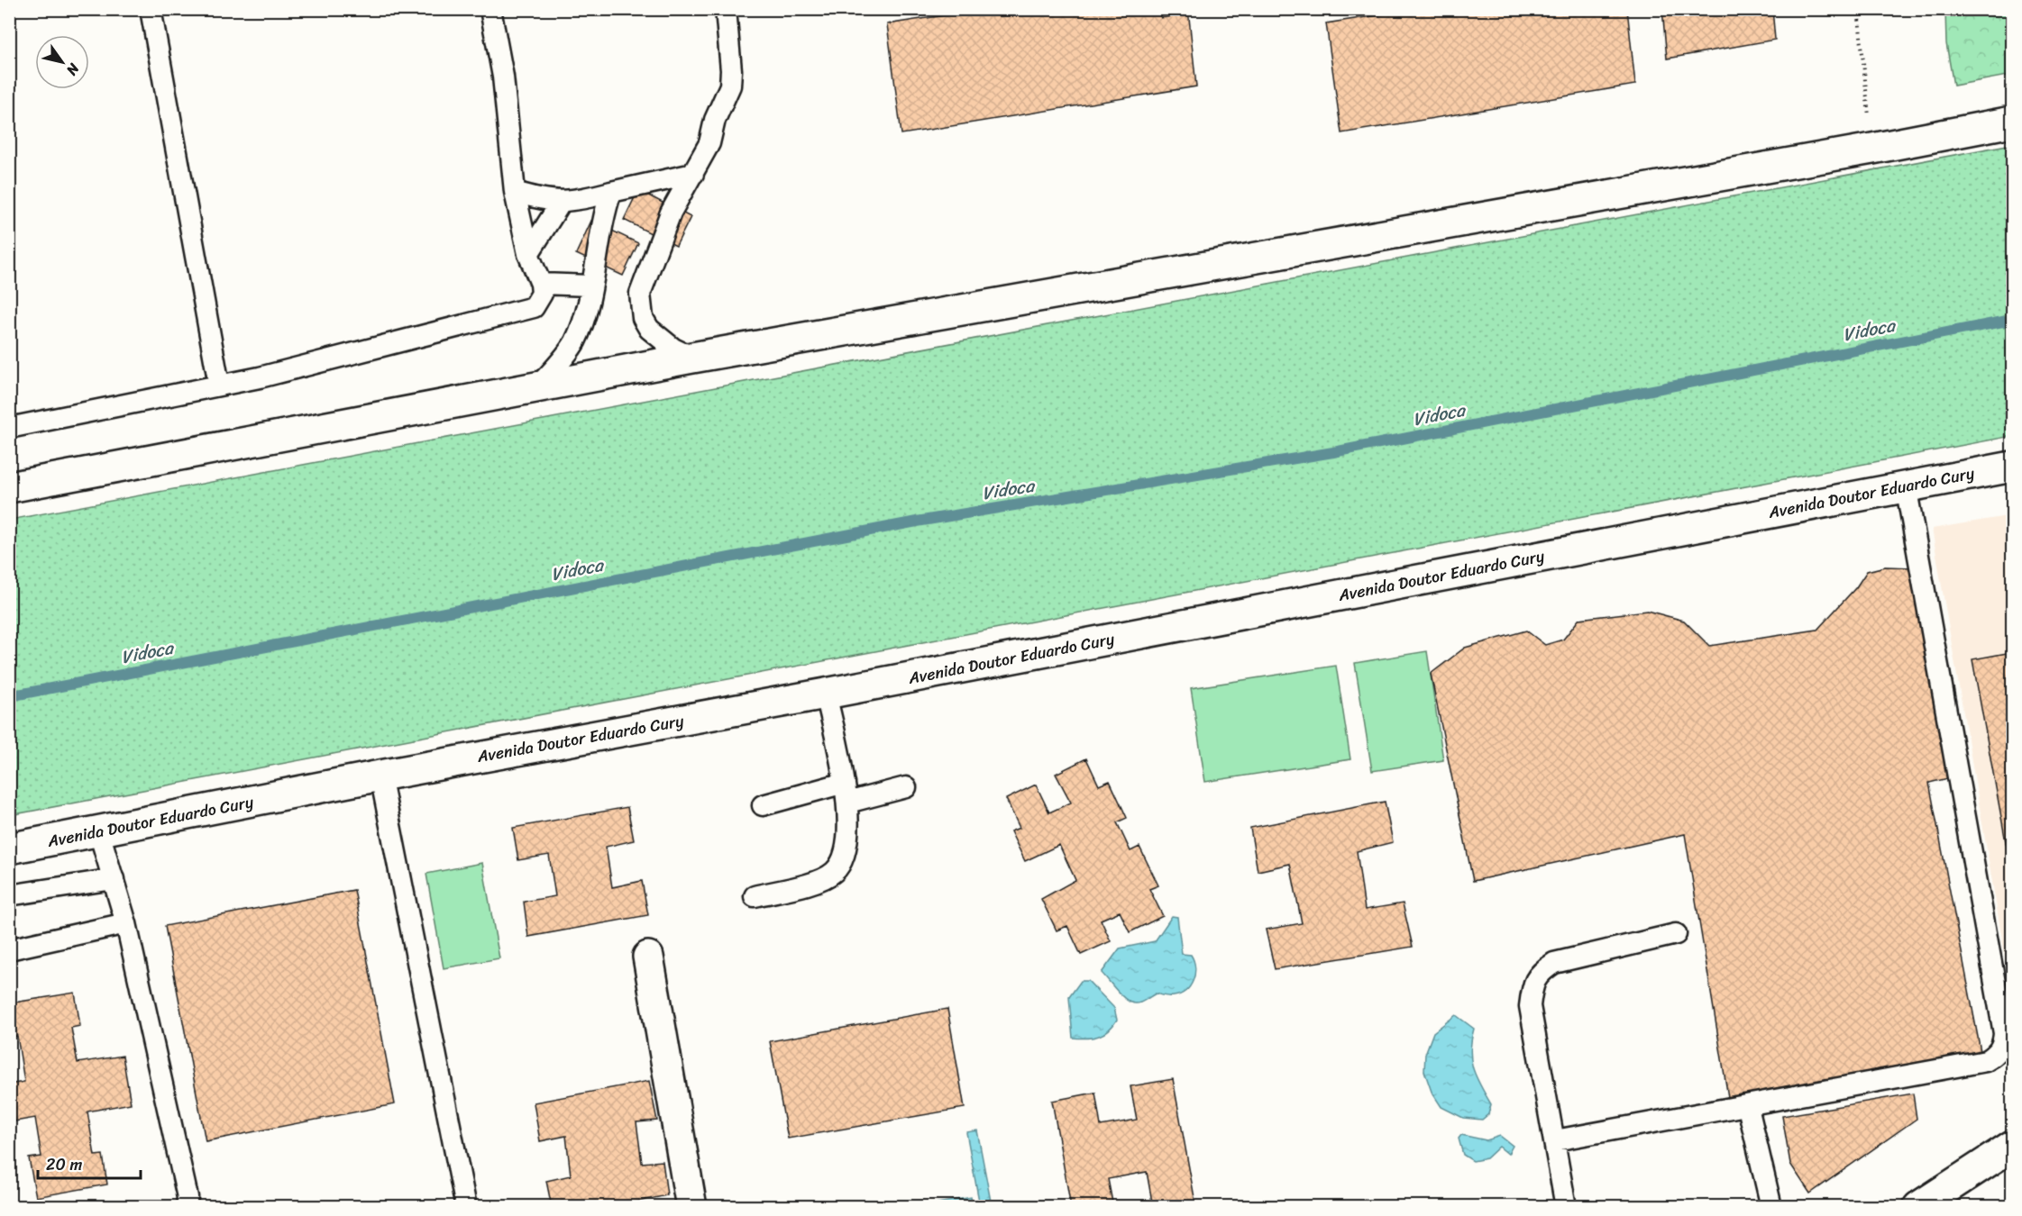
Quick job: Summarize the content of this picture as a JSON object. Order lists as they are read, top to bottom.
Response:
{
  "streets": {
    "main road": ["Avenida Doutor Eduardo Cury"]
  },
  "water": ["Vidoca"],
  "scale_bar": "20 m",
  "north": "bottom right"
}
